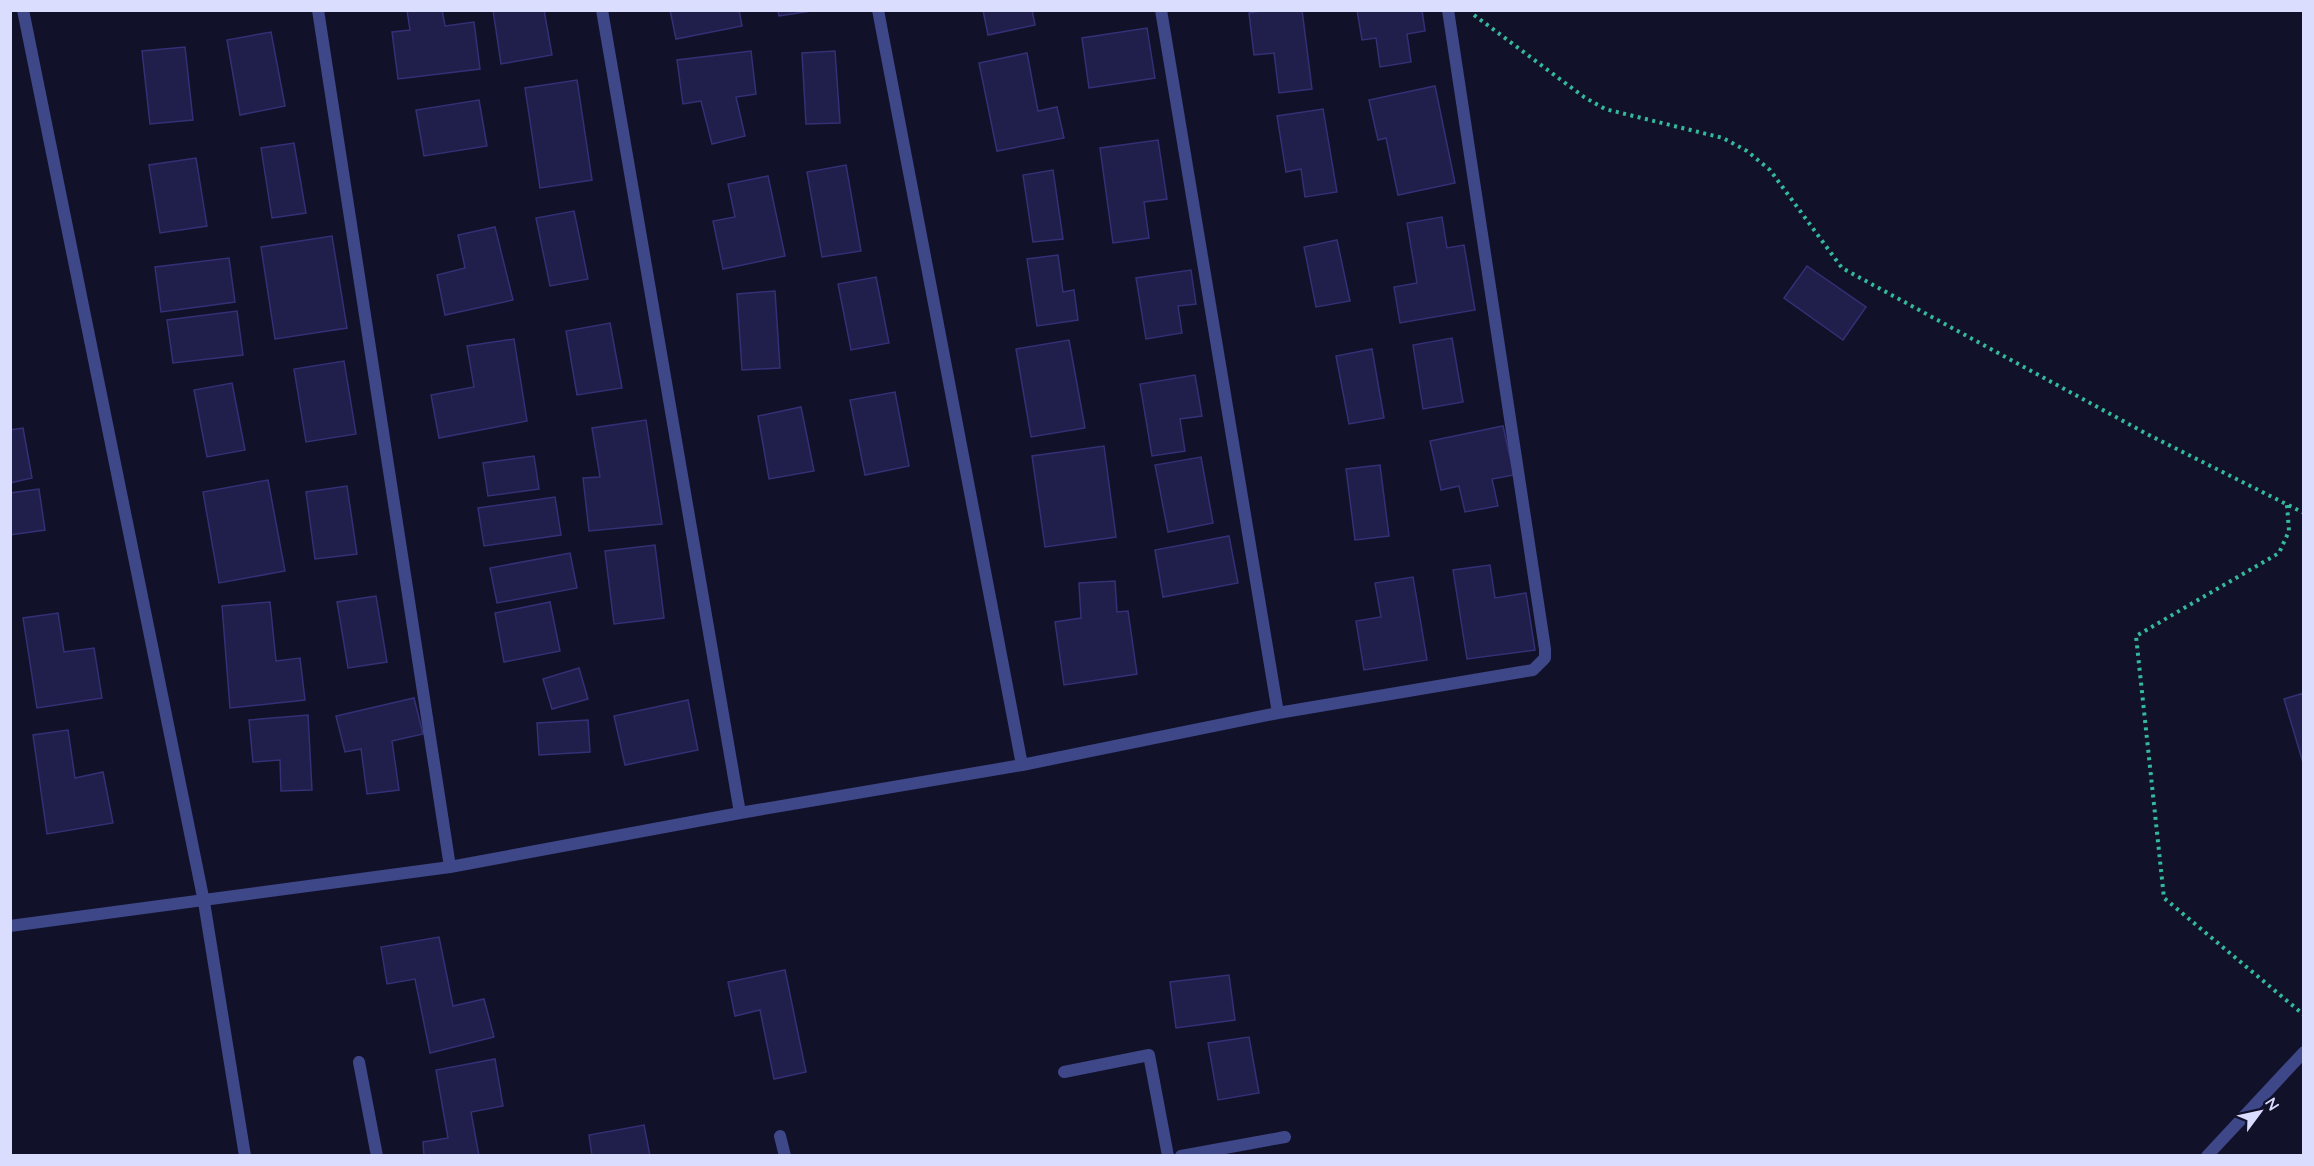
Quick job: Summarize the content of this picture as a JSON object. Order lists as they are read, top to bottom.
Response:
{
  "north": "top right"
}
